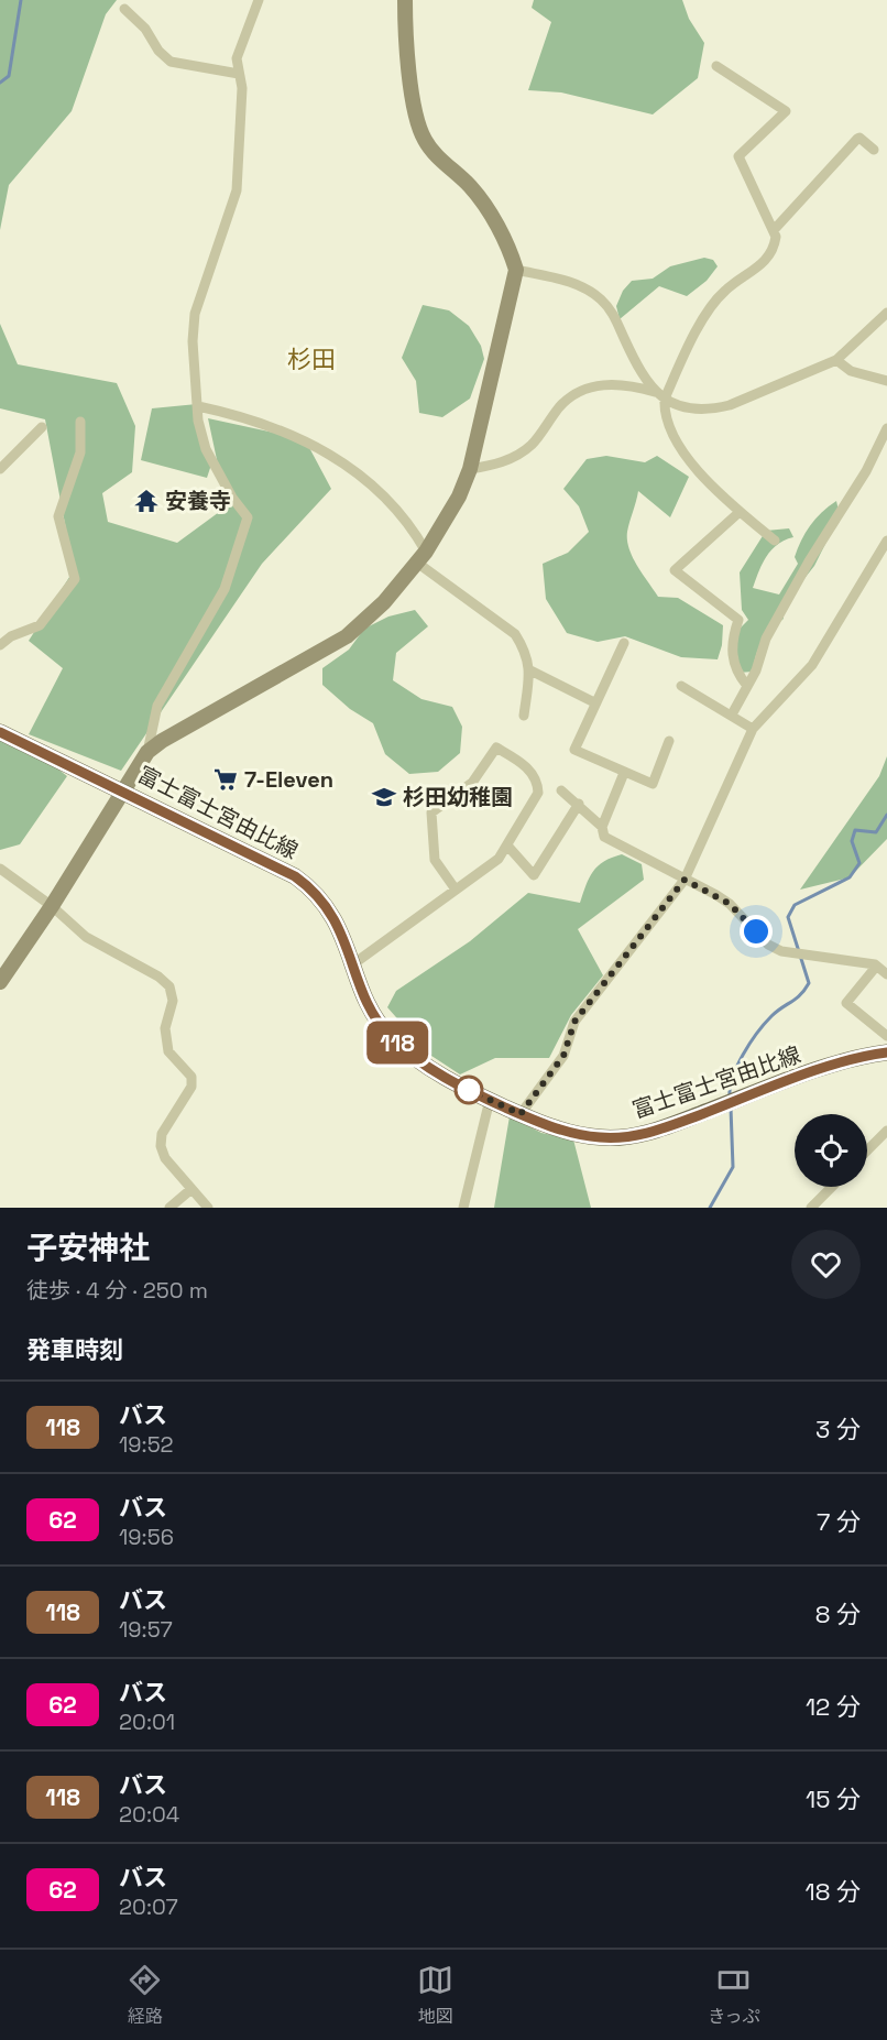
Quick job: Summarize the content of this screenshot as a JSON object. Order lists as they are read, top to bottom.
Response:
{
  "streets": {
    "main road": ["富士富士宮由比線"]
  },
  "districts": ["杉田"],
  "places": {
    "temple": ["安養寺"],
    "supermarket": ["7-Eleven"],
    "school or university": ["杉田幼稚園"]
  },
  "lines": ["bus line 118"],
  "page": {
    "on_map": "118",
    "heading": [
      ["子安神社", "徒歩 · 4 分 · 250 m"],
      "発車時刻"
    ],
    "list": [
      {
        "mark": "118",
        "name": "バス",
        "note": "19:52",
        "value": "3 分"
      },
      {
        "mark": "62",
        "name": "バス",
        "note": "19:56",
        "value": "7 分"
      },
      {
        "mark": "118",
        "name": "バス",
        "note": "19:57",
        "value": "8 分"
      },
      {
        "mark": "62",
        "name": "バス",
        "note": "20:01",
        "value": "12 分"
      },
      {
        "mark": "118",
        "name": "バス",
        "note": "20:04",
        "value": "15 分"
      },
      {
        "mark": "62",
        "name": "バス",
        "note": "20:07",
        "value": "18 分"
      }
    ],
    "tabs": ["経路", "地図", "きっぷ"]
  }
}
